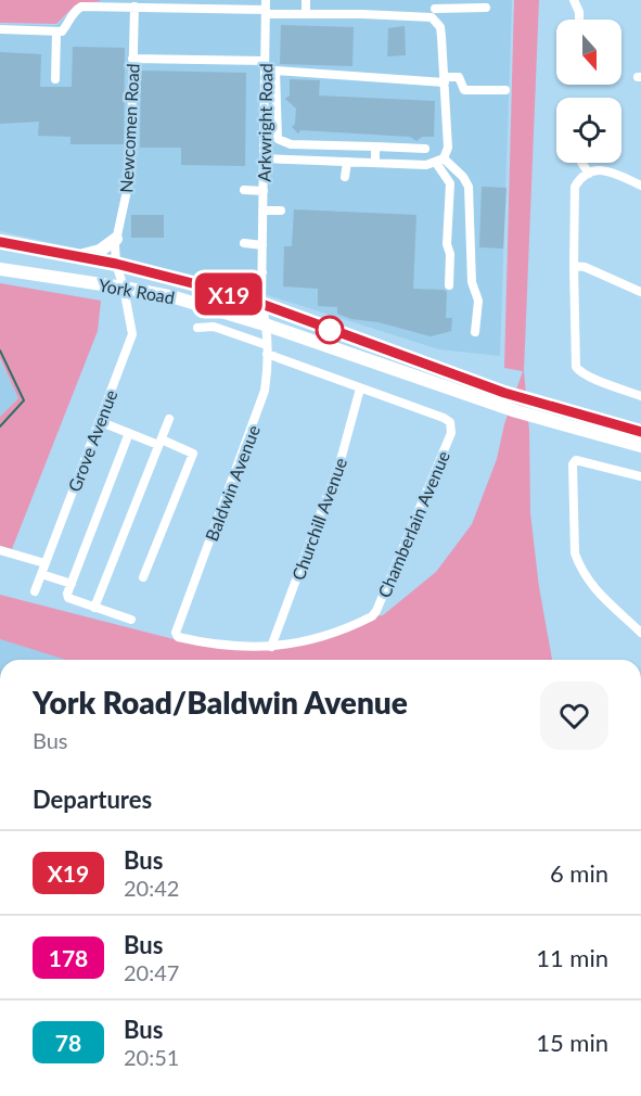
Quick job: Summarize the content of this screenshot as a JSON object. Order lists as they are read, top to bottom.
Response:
{
  "streets": {
    "highway": ["York Road"],
    "street": [
      "Arkwright Road",
      "Newcomen Road",
      "Grove Avenue",
      "Baldwin Avenue",
      "Churchill Avenue",
      "Chamberlain Avenue"
    ]
  },
  "crossings": [
    ["Arkwright Road", "York Road"],
    ["Arkwright Road", "Baldwin Avenue"],
    ["Newcomen Road", "York Road"],
    ["Newcomen Road", "Grove Avenue"],
    ["York Road", "Grove Avenue"],
    ["York Road", "Baldwin Avenue"],
    ["Baldwin Avenue", "Chamberlain Avenue"],
    ["Churchill Avenue", "Chamberlain Avenue"]
  ],
  "lines": ["bus line X19"],
  "north": "bottom",
  "page": {
    "on_map": "X19",
    "heading": [
      ["York Road/Baldwin Avenue", "Bus"],
      "Departures"
    ],
    "list": [
      {
        "mark": "X19",
        "name": "Bus",
        "note": "20:42",
        "value": "6 min"
      },
      {
        "mark": "178",
        "name": "Bus",
        "note": "20:47",
        "value": "11 min"
      },
      {
        "mark": "78",
        "name": "Bus",
        "note": "20:51",
        "value": "15 min"
      }
    ]
  }
}
